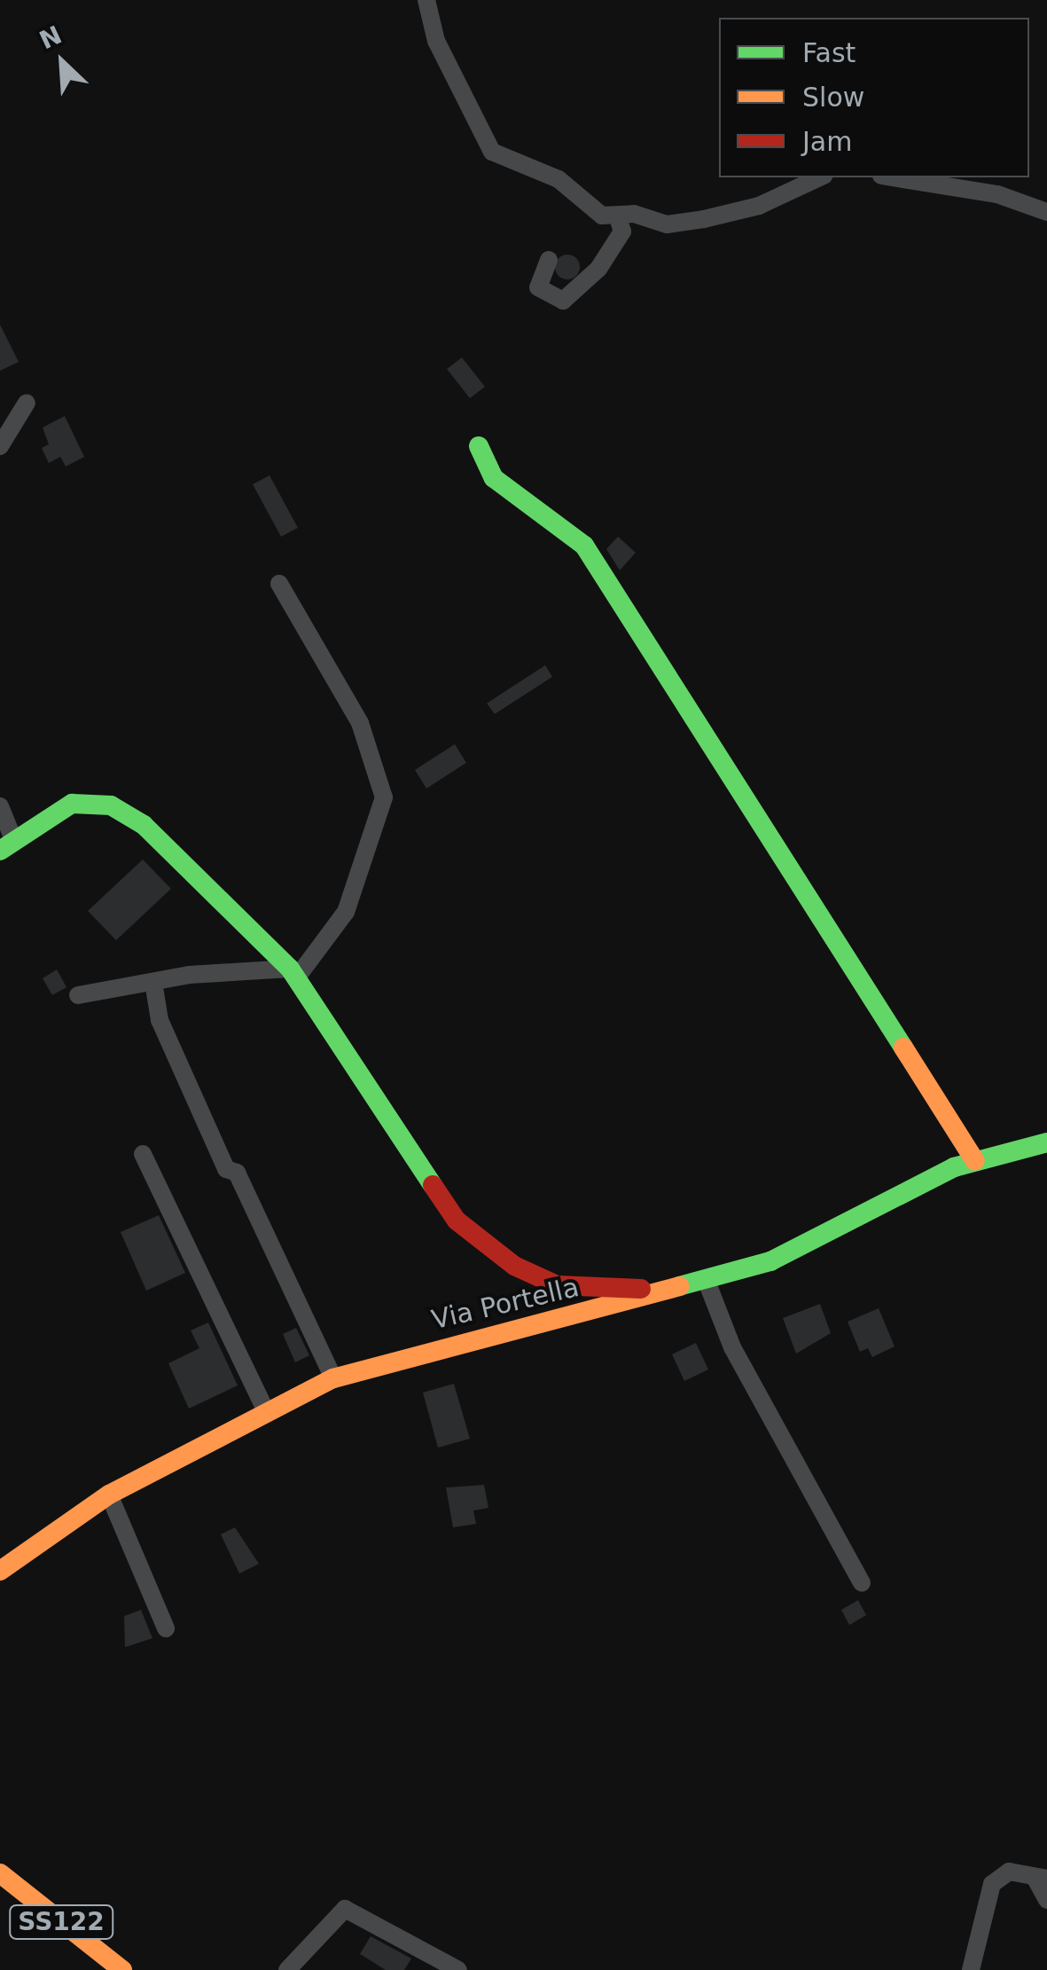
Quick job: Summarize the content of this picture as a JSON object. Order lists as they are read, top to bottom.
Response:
{
  "streets": {
    "street": ["Via Portella", "SS122"]
  },
  "legend": ["Fast", "Slow", "Jam"],
  "north": "top left"
}
